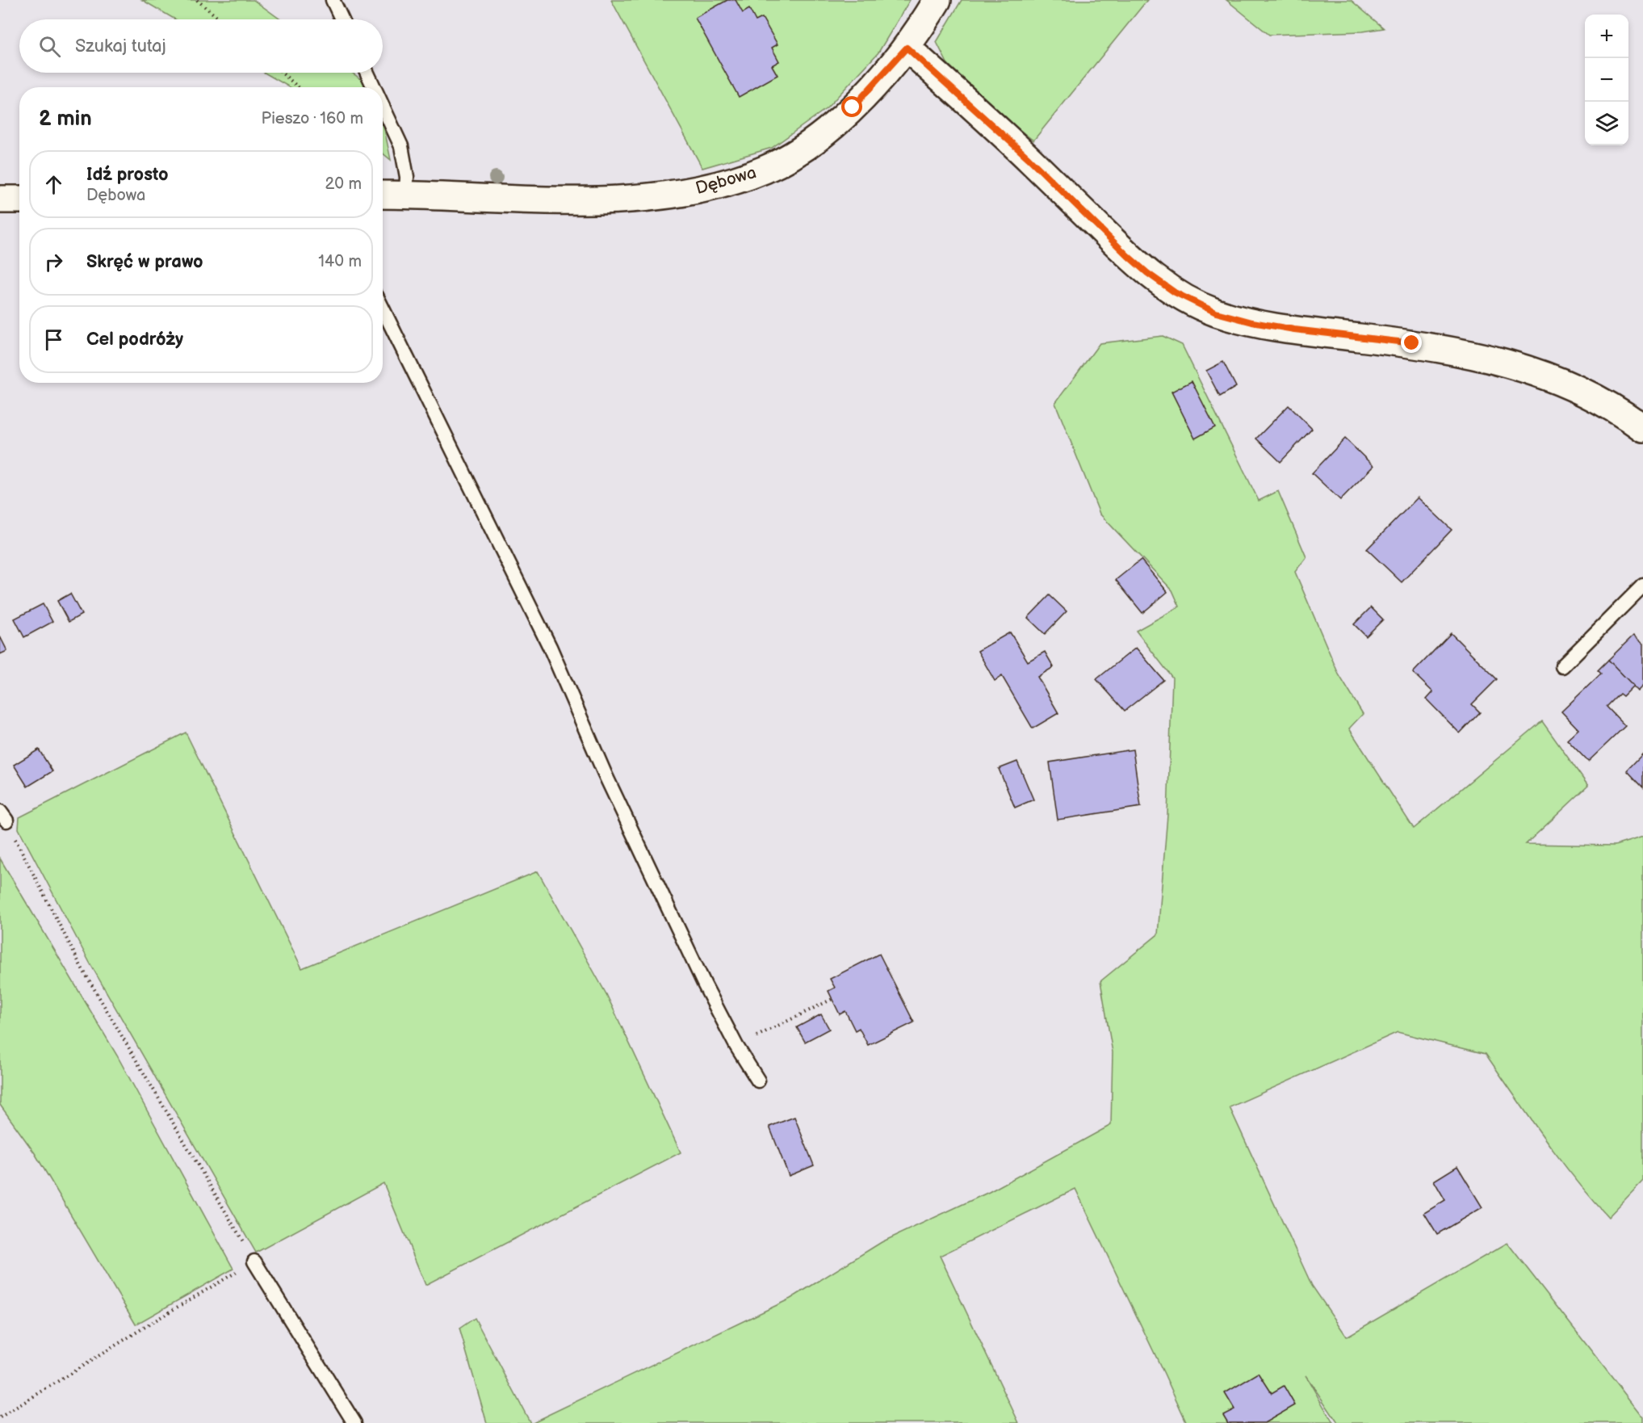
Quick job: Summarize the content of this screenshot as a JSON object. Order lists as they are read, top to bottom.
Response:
{
  "streets": {
    "street": ["Dębowa"]
  },
  "page": {
    "map_buttons": ["+", "−"],
    "search": "Szukaj tutaj",
    "heading": ["2 min", "Pieszo · 160 m"],
    "list": [
      ["Idź prosto", "Dębowa", "20 m"],
      ["Skręć w prawo", "140 m"],
      "Cel podróży"
    ]
  }
}
